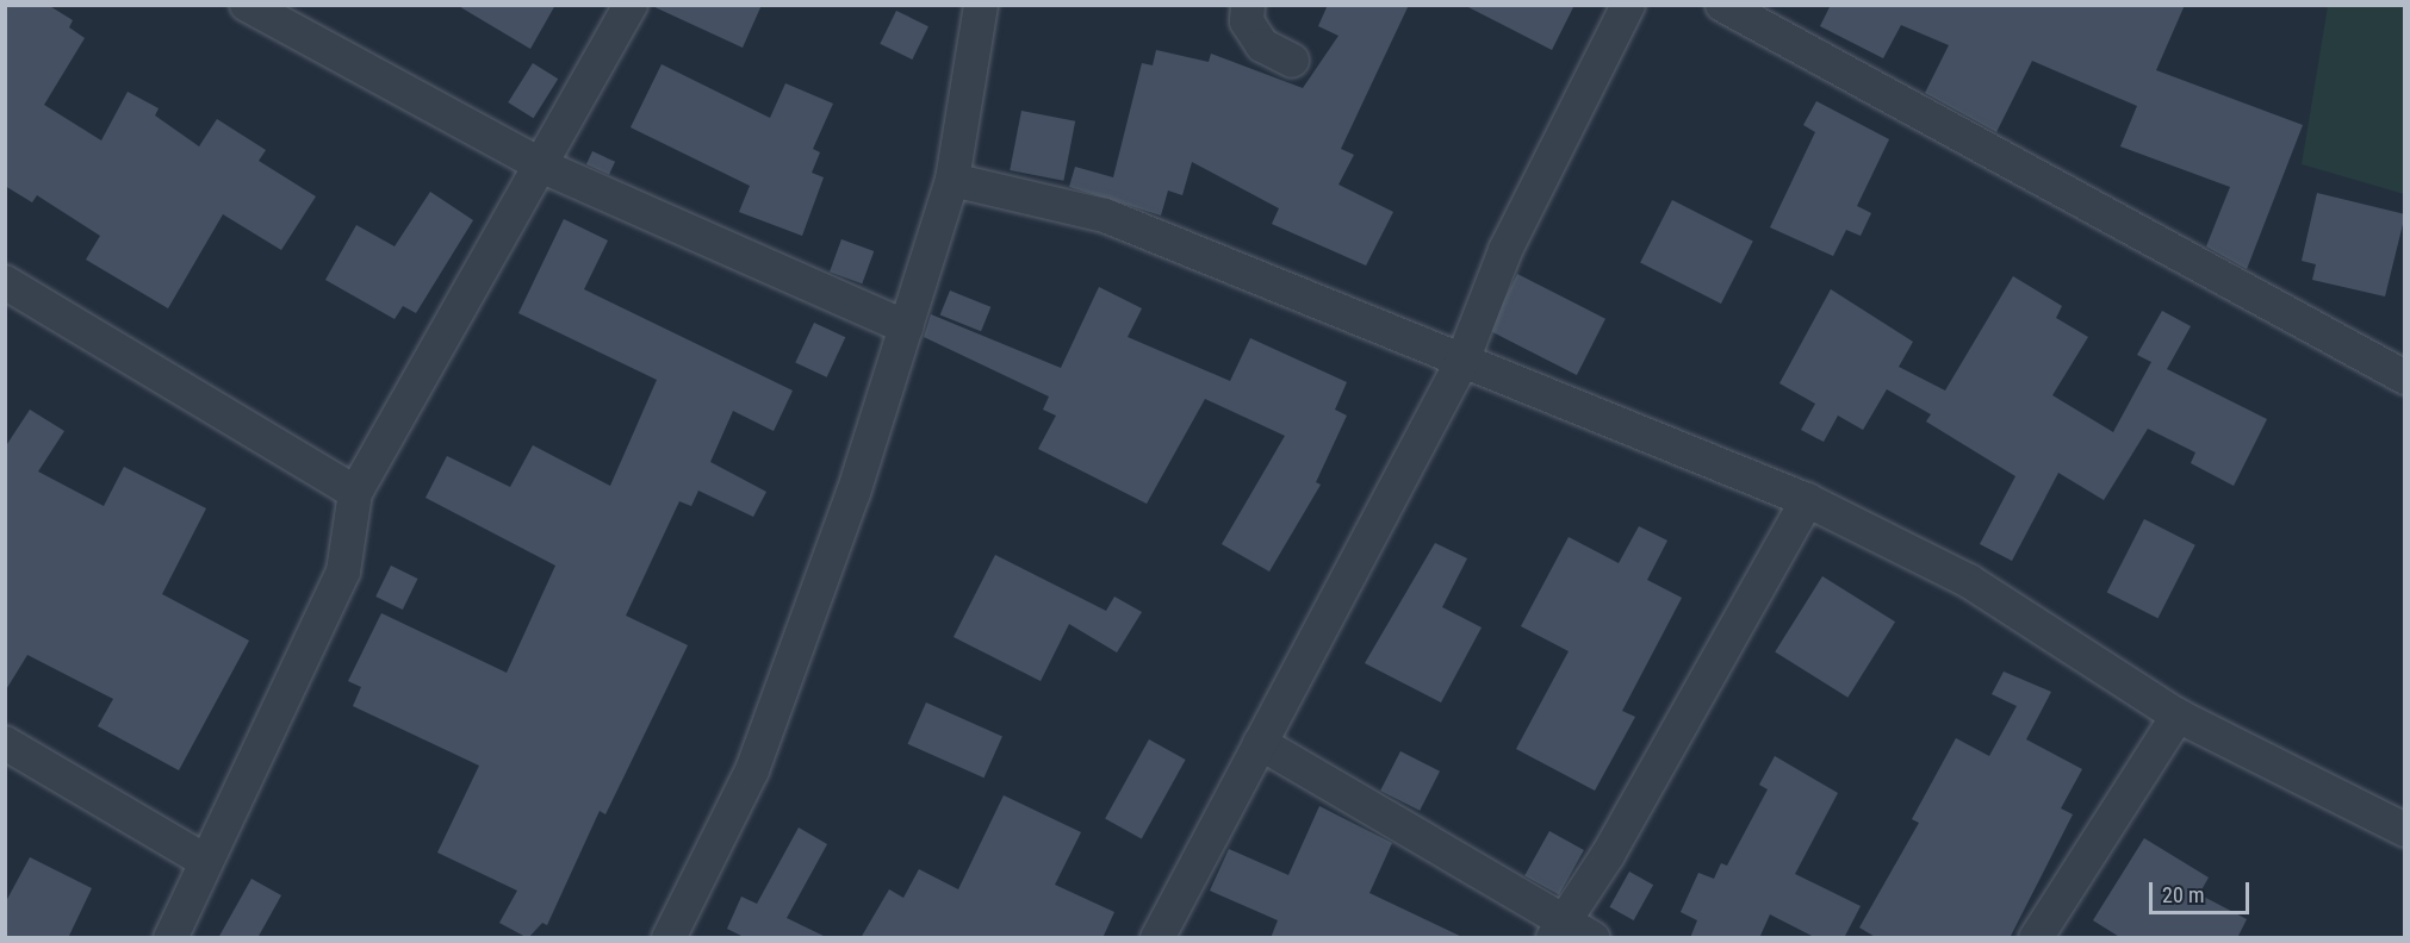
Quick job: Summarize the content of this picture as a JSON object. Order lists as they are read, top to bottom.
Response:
{
  "scale_bar": "20 m"
}
